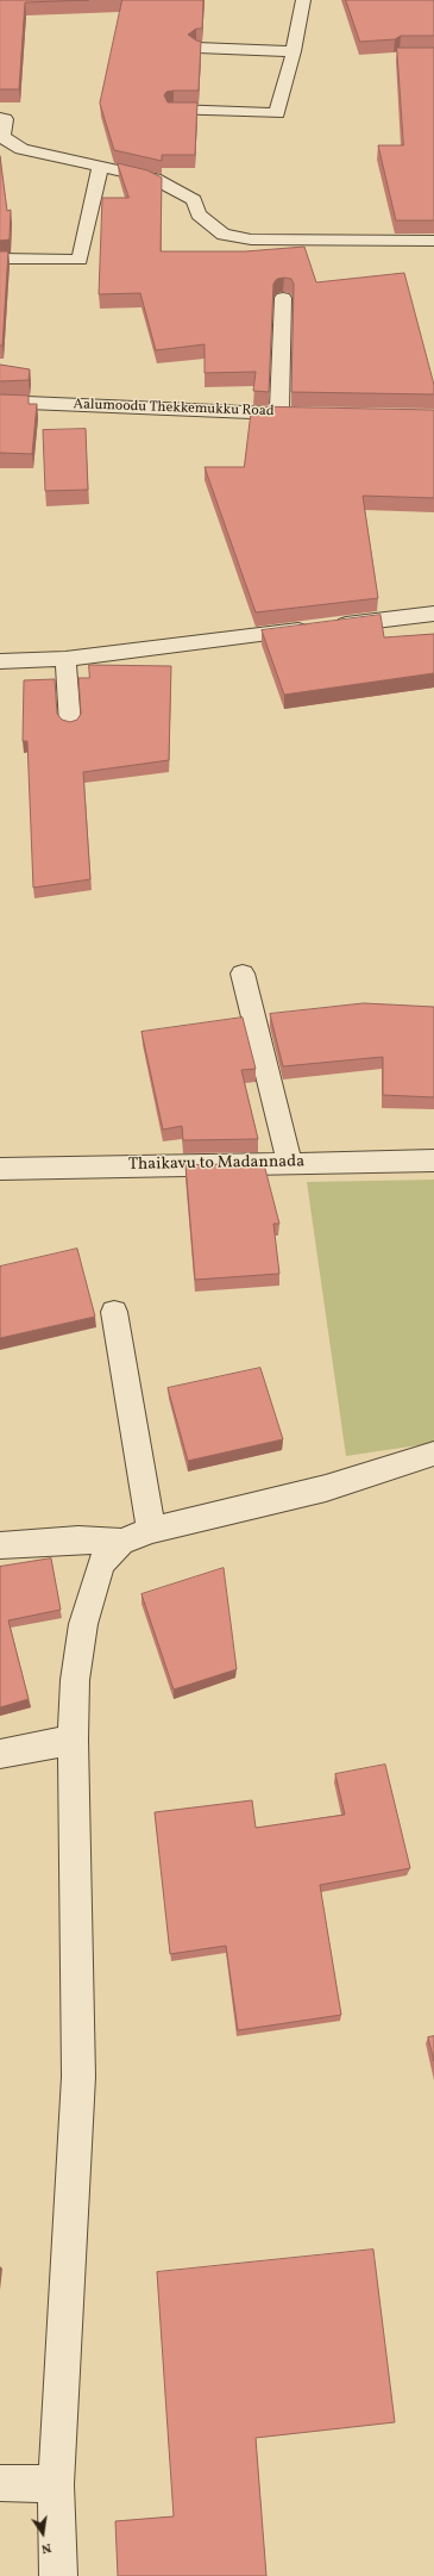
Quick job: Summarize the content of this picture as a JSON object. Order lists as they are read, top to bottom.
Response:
{
  "streets": {
    "street": ["Aalumoodu Thekkemukku Road", "Thaikavu to Madannada"]
  },
  "north": "bottom"
}
